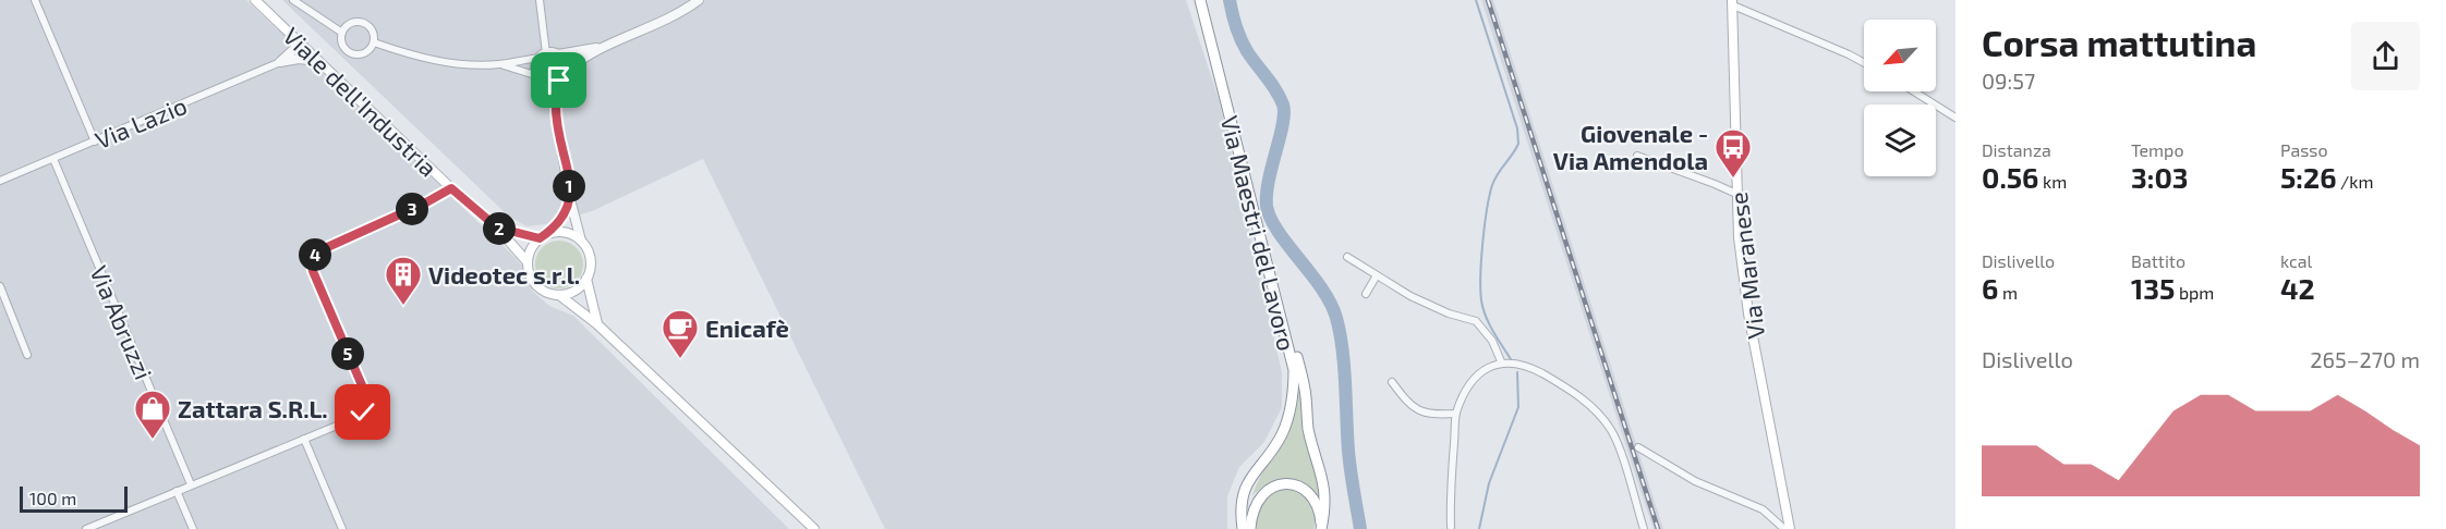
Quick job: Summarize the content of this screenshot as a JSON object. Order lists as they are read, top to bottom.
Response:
{
  "streets": {
    "highway": ["Via Maestri del Lavoro"],
    "main road": ["Viale dell'Industria", "Via Maranese"],
    "street": ["Via Lazio", "Via Abruzzi"]
  },
  "crossings": [
    ["Via Lazio", "Via Abruzzi"]
  ],
  "places": {
    "bus stop": ["Giovenale - Via Amendola"],
    "building": ["Videotec s.r.l."],
    "cafe": ["Enicafè"],
    "shop": ["Zattara S.R.L."]
  },
  "scale_bar": "100 m",
  "north": "bottom left",
  "page": {
    "heading": ["Corsa mattutina", "09:57"],
    "stats": [
      ["Distanza", "0.56 km"],
      ["Tempo", "3:03"],
      ["Passo", "5:26 /km"],
      ["Dislivello", "6 m"],
      ["Battito", "135 bpm"],
      ["kcal", "42"]
    ],
    "pins": [
      "1",
      "3",
      "2",
      "4",
      "5"
    ],
    "chart": ["Dislivello", "265–270 m"],
    "scale": "100 m"
  }
}
